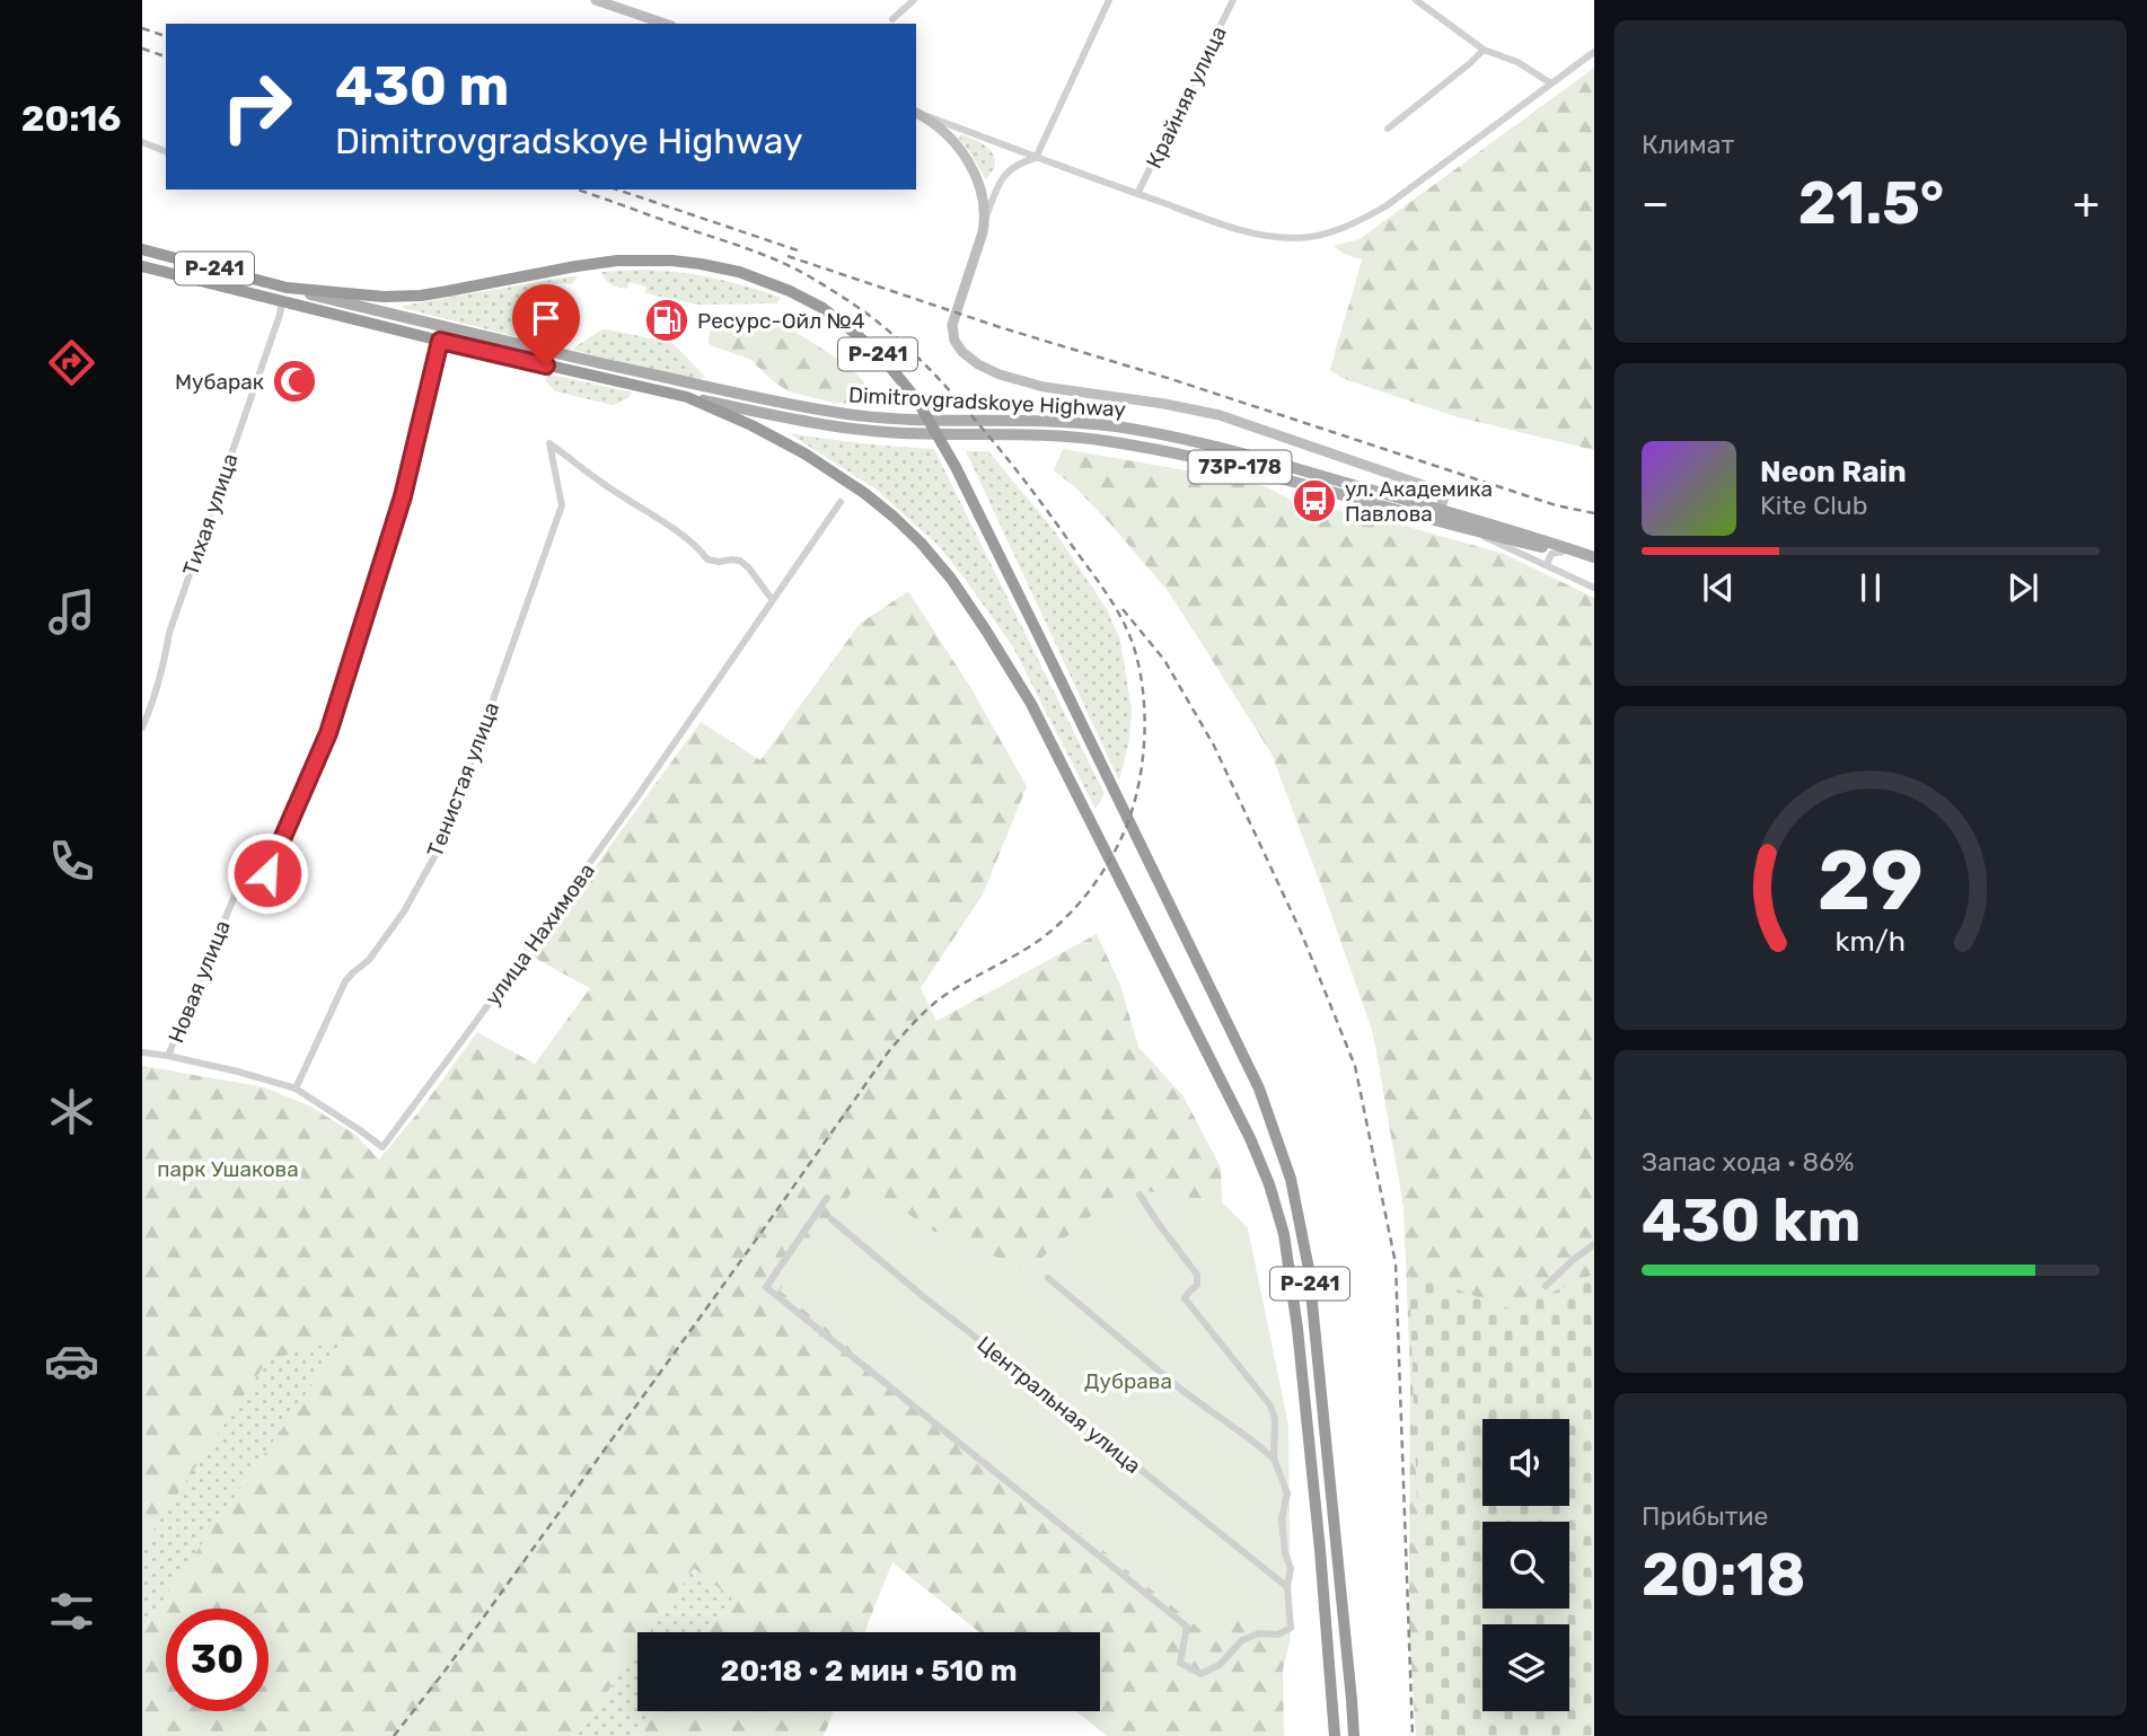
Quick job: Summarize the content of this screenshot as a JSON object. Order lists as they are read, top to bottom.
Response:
{
  "streets": {
    "highway": ["Р-241", "Dimitrovgradskoye Highway"],
    "main road": ["73Р-178"],
    "street": [
      "Крайняя улица",
      "Тихая улица",
      "Тенистая улица",
      "улица Нахимова",
      "Новая улица",
      "Центральная улица"
    ]
  },
  "crossings": [
    ["Р-241", "Dimitrovgradskoye Highway"],
    ["Dimitrovgradskoye Highway", "Тихая улица"],
    ["Dimitrovgradskoye Highway", "Новая улица"],
    ["Тенистая улица", "улица Нахимова"],
    ["улица Нахимова", "Новая улица"]
  ],
  "parks": ["парк Ушакова", "Дубрава"],
  "places": {
    "fuel station": ["Ресурс-Ойл №4"],
    "mosque": ["Мубарак"],
    "bus stop": ["ул. Академика Павлова"]
  },
  "page": {
    "tabs": "20:16",
    "tile": [
      "Климат",
      ["Запас хода · 86%", "430 km"],
      ["Прибытие", "20:18"]
    ],
    "turn": ["430 m", "Dimitrovgradskoye Highway"],
    "heat": ["−", "21.5°", "+"],
    "song": ["Neon Rain", "Kite Club"],
    "limit": "30",
    "trip": "20:18 · 2 мин · 510 m",
    "gauge": ["29", "km/h"]
  }
}
